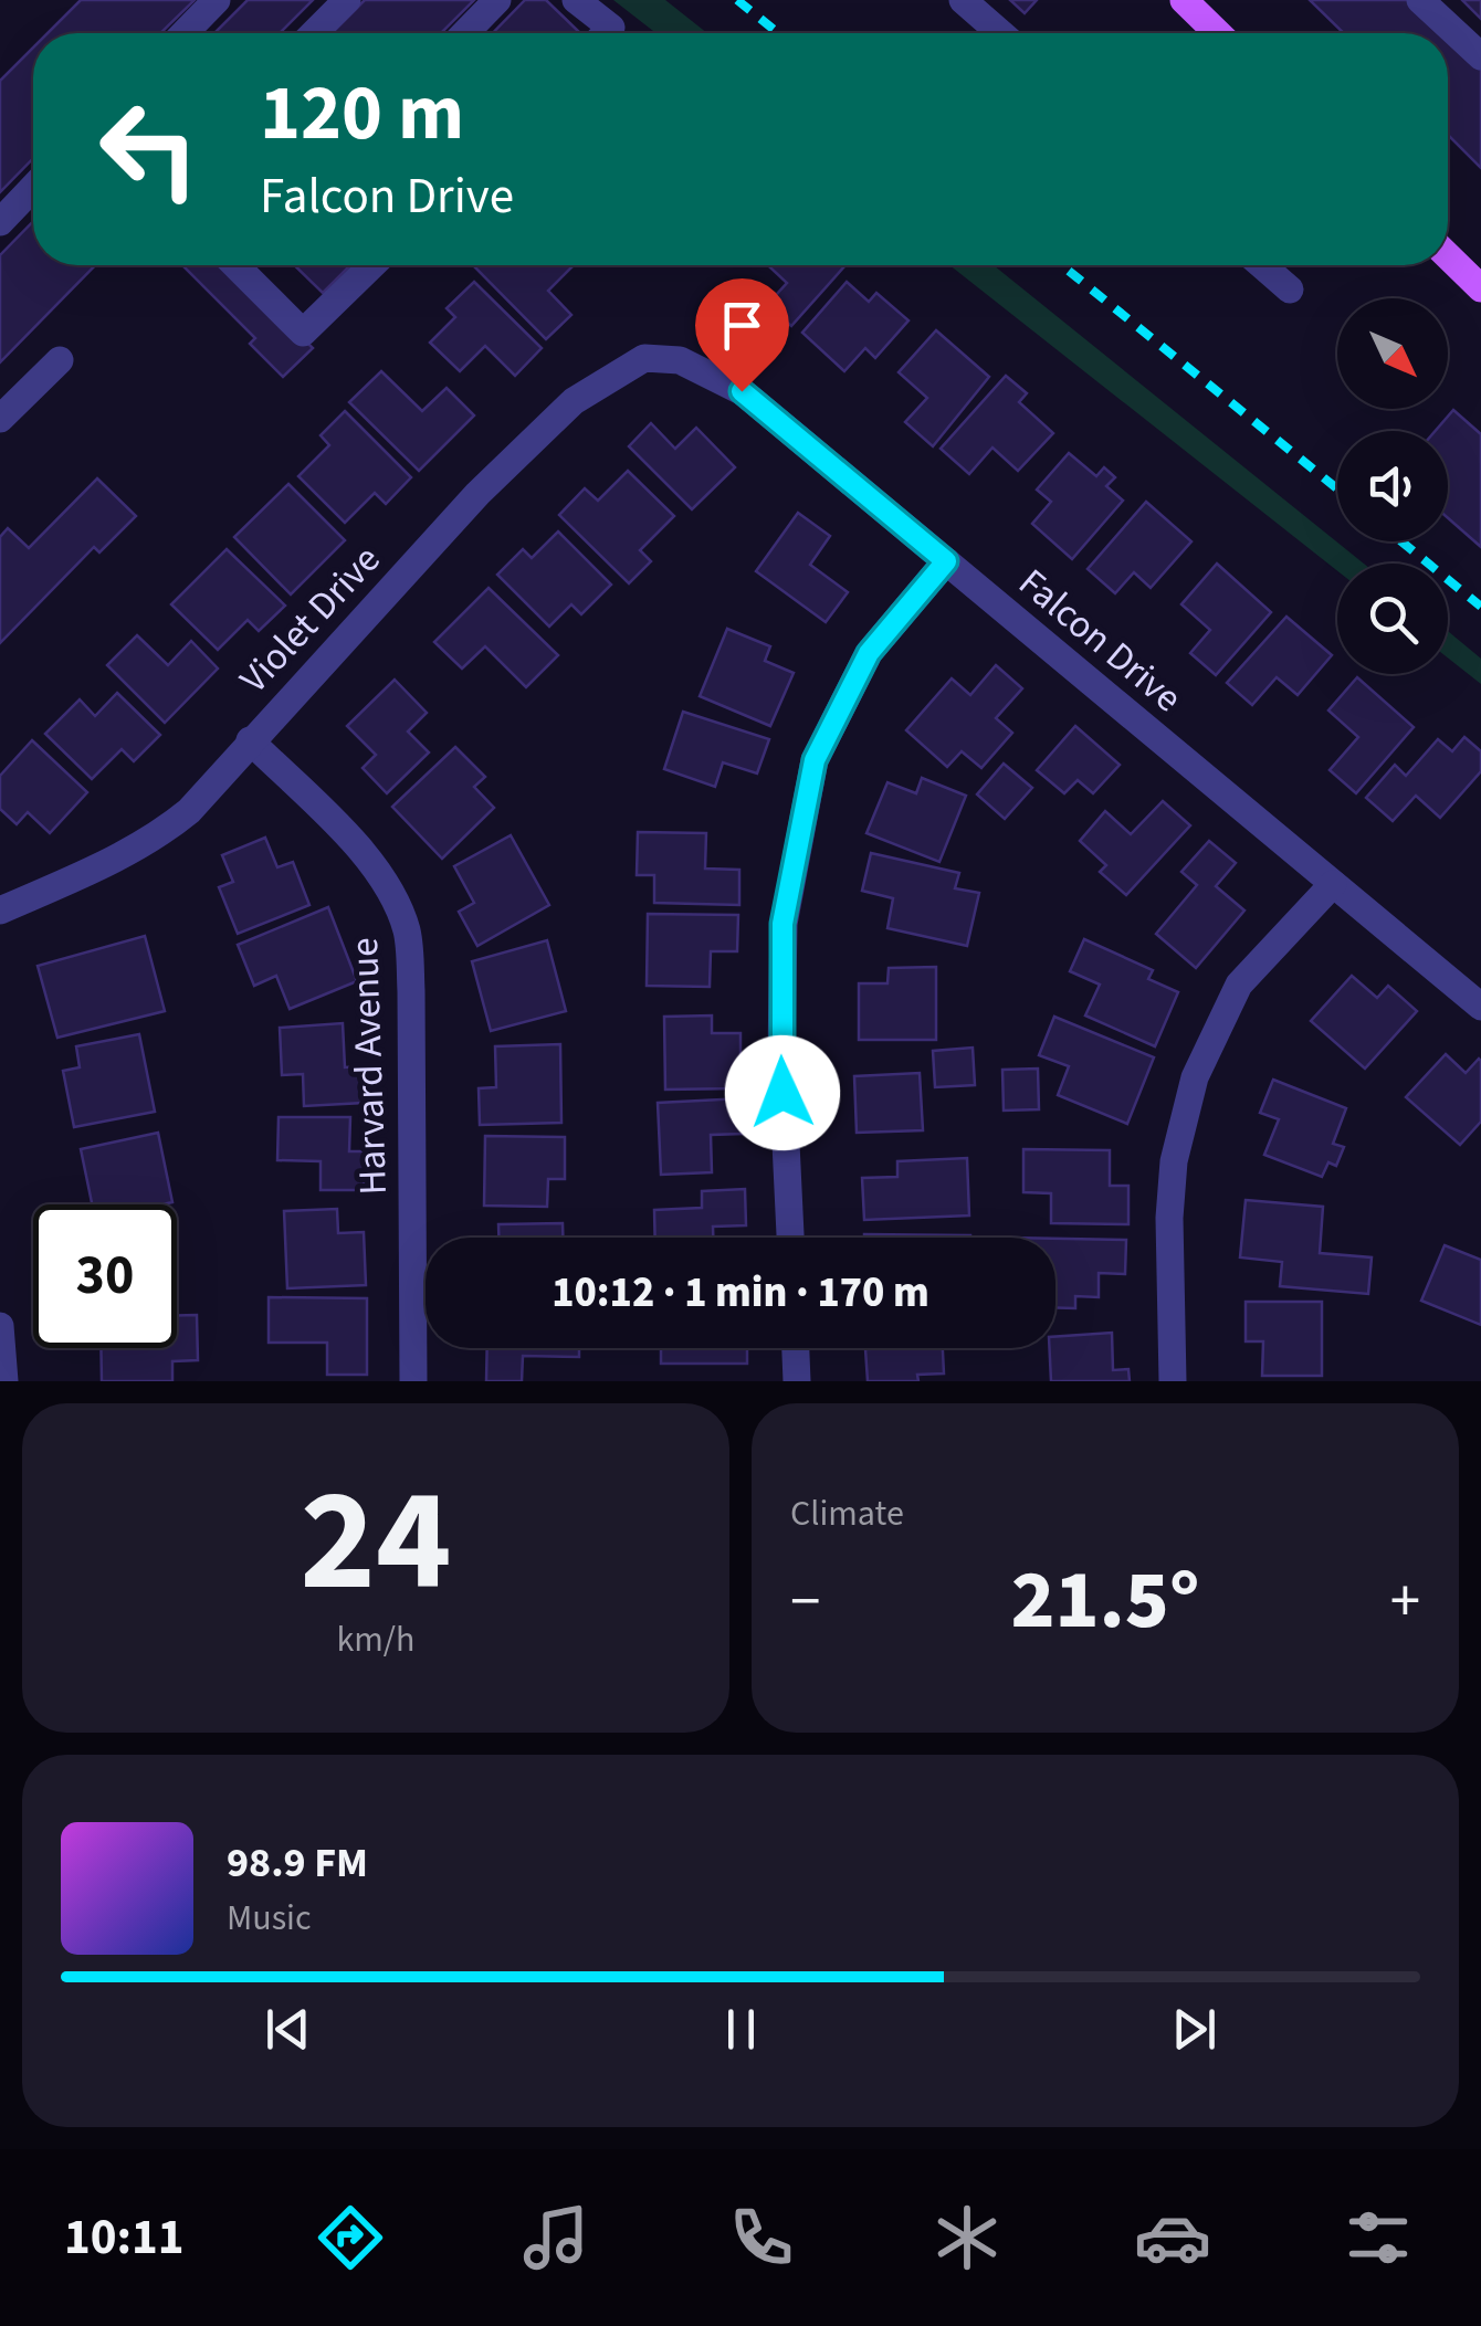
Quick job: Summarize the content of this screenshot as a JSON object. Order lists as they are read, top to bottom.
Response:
{
  "streets": {
    "street": ["Violet Drive", "Falcon Drive", "Harvard Avenue"]
  },
  "crossings": [
    ["Violet Drive", "Falcon Drive"],
    ["Violet Drive", "Harvard Avenue"]
  ],
  "north": "bottom right",
  "page": {
    "turn": ["120 m", "Falcon Drive"],
    "limit": "30",
    "trip": "10:12 · 1 min · 170 m",
    "tile": [
      ["24", "km/h"],
      "Climate"
    ],
    "heat": ["−", "21.5°", "+"],
    "song": ["98.9 FM", "Music"],
    "tabs": "10:11"
  }
}
